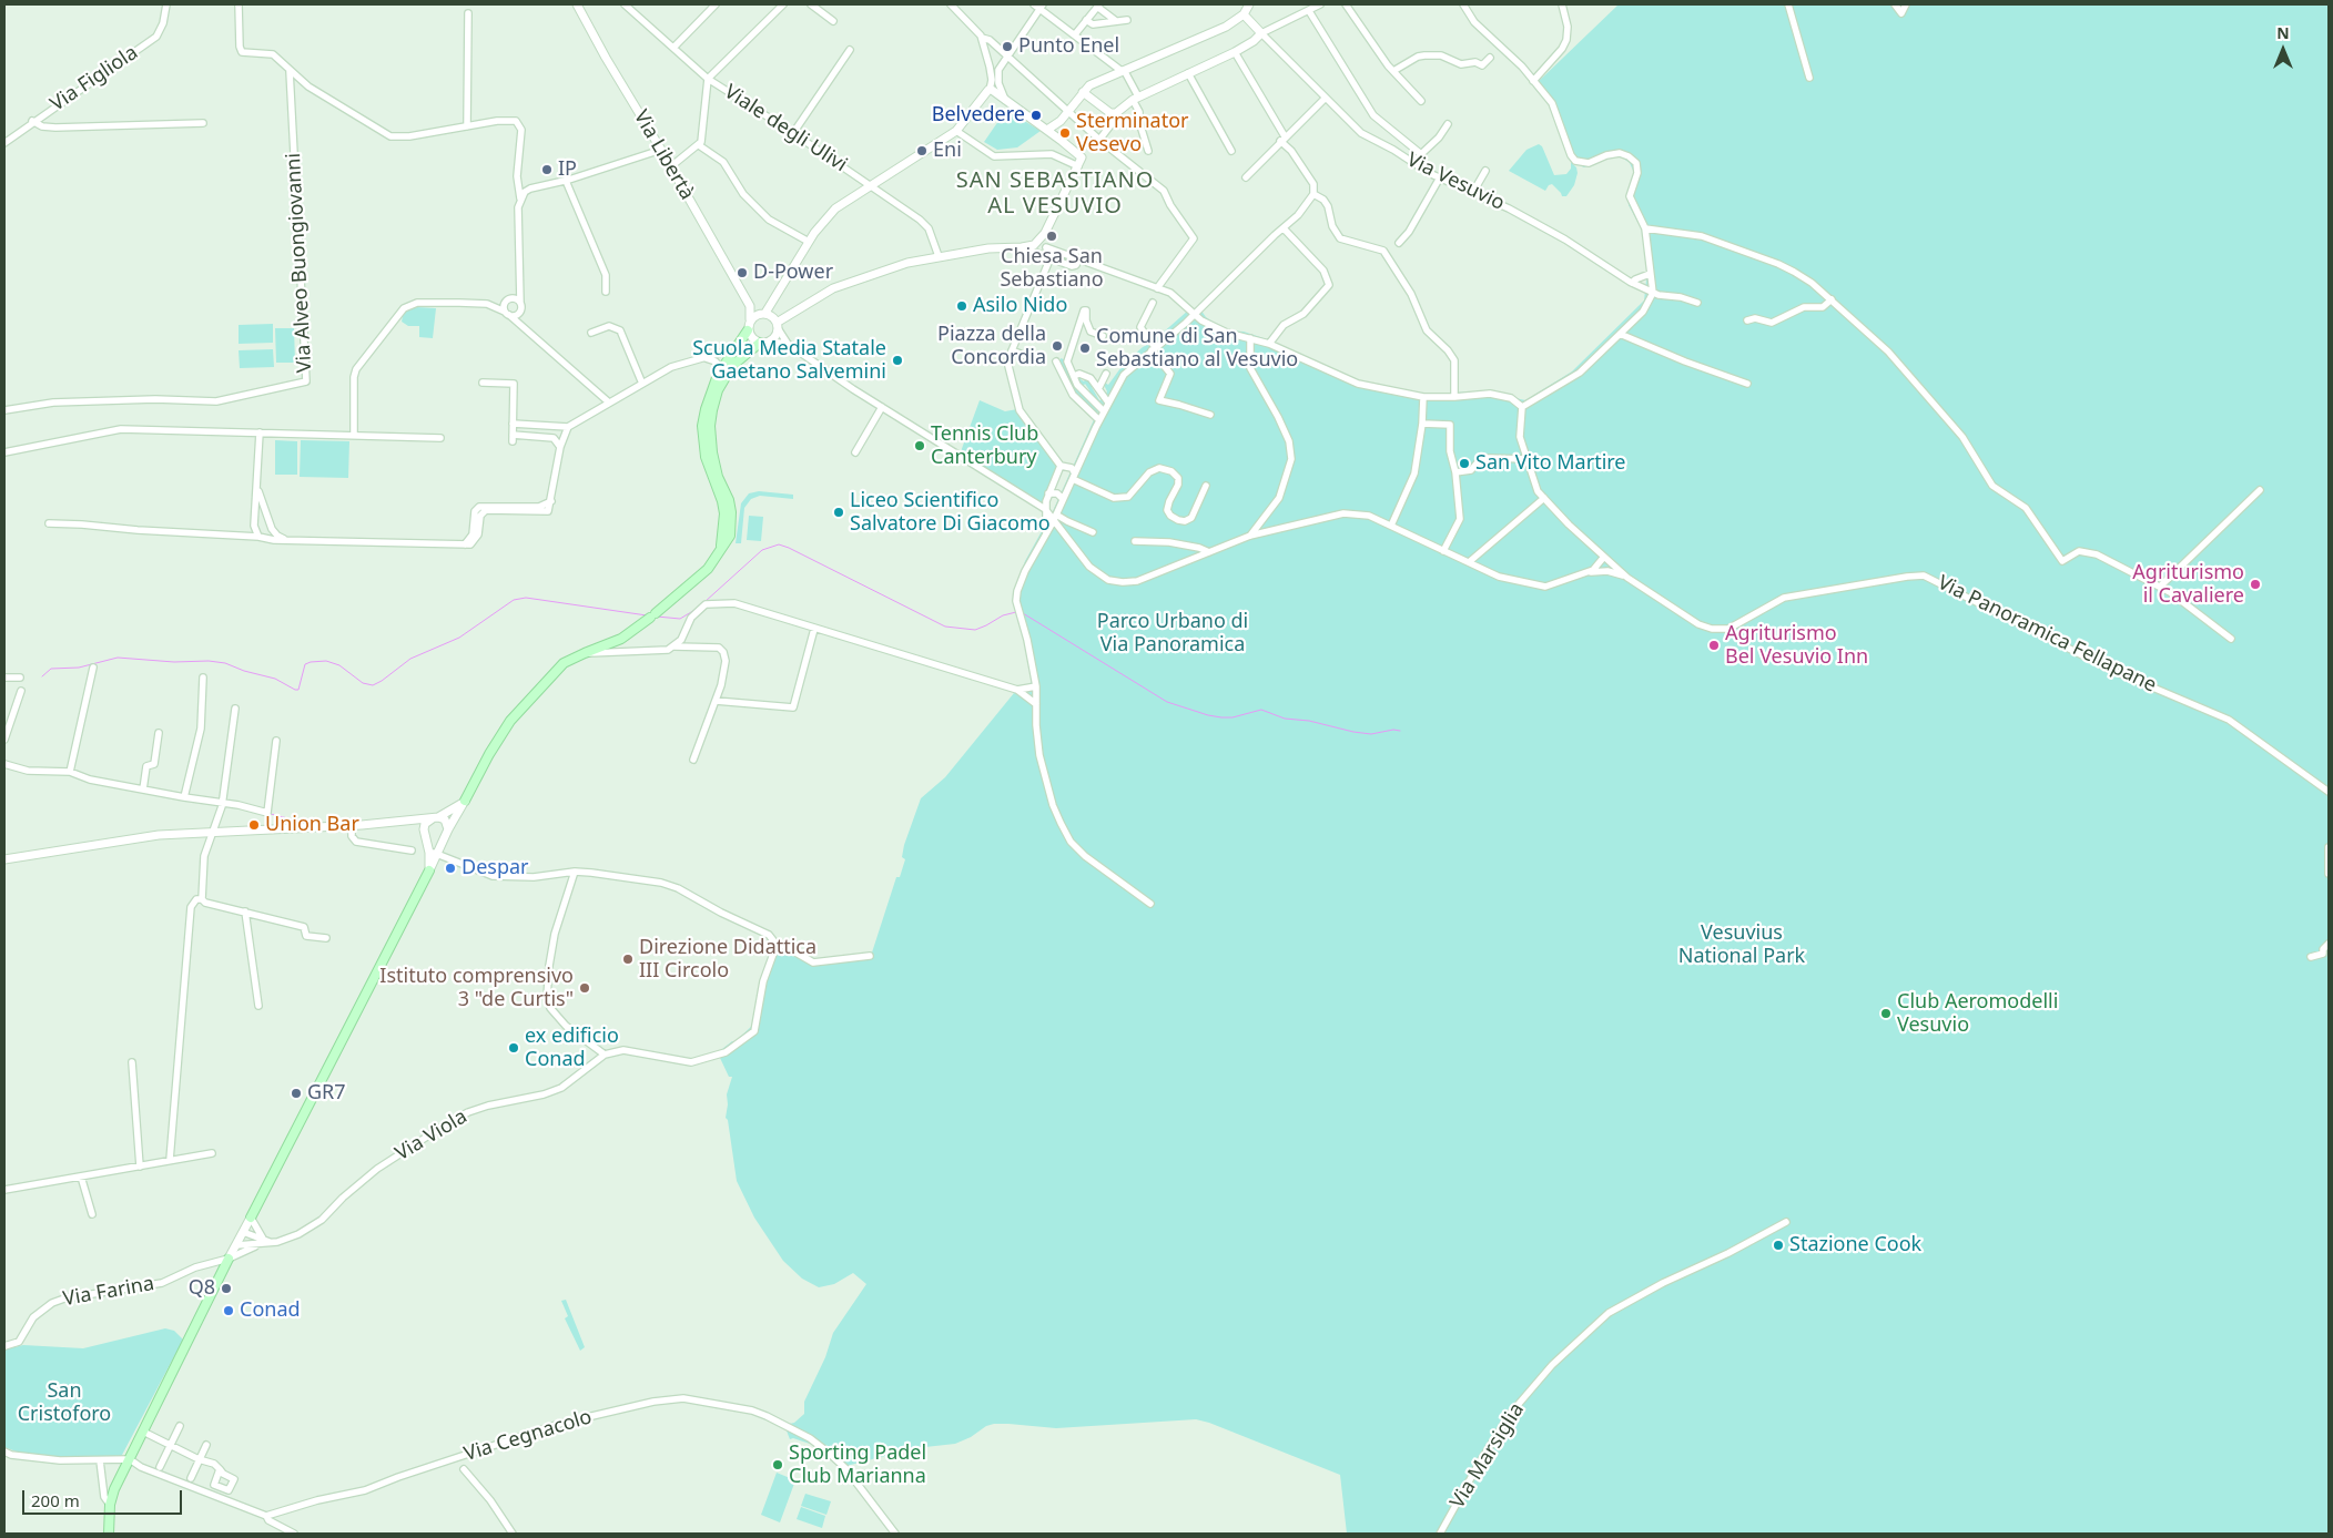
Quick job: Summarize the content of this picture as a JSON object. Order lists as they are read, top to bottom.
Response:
{
  "streets": {
    "street": [
      "Via Figliola",
      "Viale degli Ulivi",
      "Via Libertà",
      "Via Vesuvio",
      "Via Alveo Buongiovanni",
      "Via Panoramica Fellapane",
      "Via Viola",
      "Via Farina",
      "Via Cegnacolo",
      "Via Marsiglia"
    ]
  },
  "districts": ["SAN SEBASTIANO AL VESUVIO"],
  "parks": ["Parco Urbano di Via Panoramica", "Vesuvius National Park", "San Cristoforo"],
  "places": [
    "Punto Enel",
    "Belvedere",
    "Sterminator Vesevo",
    "Eni",
    "IP",
    "Chiesa San Sebastiano",
    "D-Power",
    "Asilo Nido",
    "Piazza della Concordia",
    "Comune di San Sebastiano al Vesuvio",
    "Scuola Media Statale Gaetano Salvemini",
    "Tennis Club Canterbury",
    "San Vito Martire",
    "Liceo Scientifico Salvatore Di Giacomo",
    "Agriturismo il Cavaliere",
    "Agriturismo Bel Vesuvio Inn",
    "Union Bar",
    "Despar",
    "Direzione Didattica III Circolo",
    "Istituto comprensivo 3 \"de Curtis\"",
    "Club Aeromodelli Vesuvio",
    "ex edificio Conad",
    "GR7",
    "Stazione Cook",
    "Q8",
    "Conad",
    "Sporting Padel Club Marianna"
  ],
  "scale_bar": "200 m",
  "north": "top"
}
